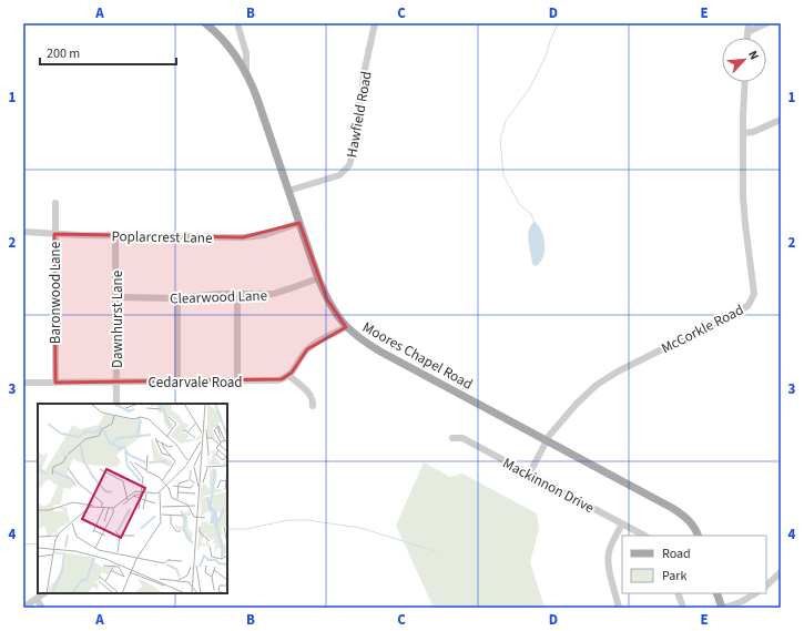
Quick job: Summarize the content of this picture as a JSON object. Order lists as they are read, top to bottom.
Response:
{
  "streets": {
    "main road": ["Moores Chapel Road"],
    "street": [
      "Hawfield Road",
      "Poplarcrest Lane",
      "Baronwood Lane",
      "Clearwood Lane",
      "Dawnhurst Lane",
      "McCorkle Road",
      "Cedarvale Road",
      "Mackinnon Drive"
    ]
  },
  "crossings": [
    ["Hawfield Road", "Moores Chapel Road"],
    ["Poplarcrest Lane", "Baronwood Lane"],
    ["Poplarcrest Lane", "Dawnhurst Lane"],
    ["Poplarcrest Lane", "Moores Chapel Road"],
    ["Baronwood Lane", "Cedarvale Road"],
    ["Clearwood Lane", "Dawnhurst Lane"],
    ["Clearwood Lane", "Moores Chapel Road"],
    ["Dawnhurst Lane", "Cedarvale Road"],
    ["McCorkle Road", "Moores Chapel Road"],
    ["McCorkle Road", "Mackinnon Drive"]
  ],
  "legend": ["Road", "Park"],
  "scale_bar": "200 m",
  "north": "top right",
  "grid": {
    "columns": [
      "A",
      "B",
      "C",
      "D",
      "E"
    ],
    "rows": [
      "1",
      "2",
      "3",
      "4"
    ]
  }
}
